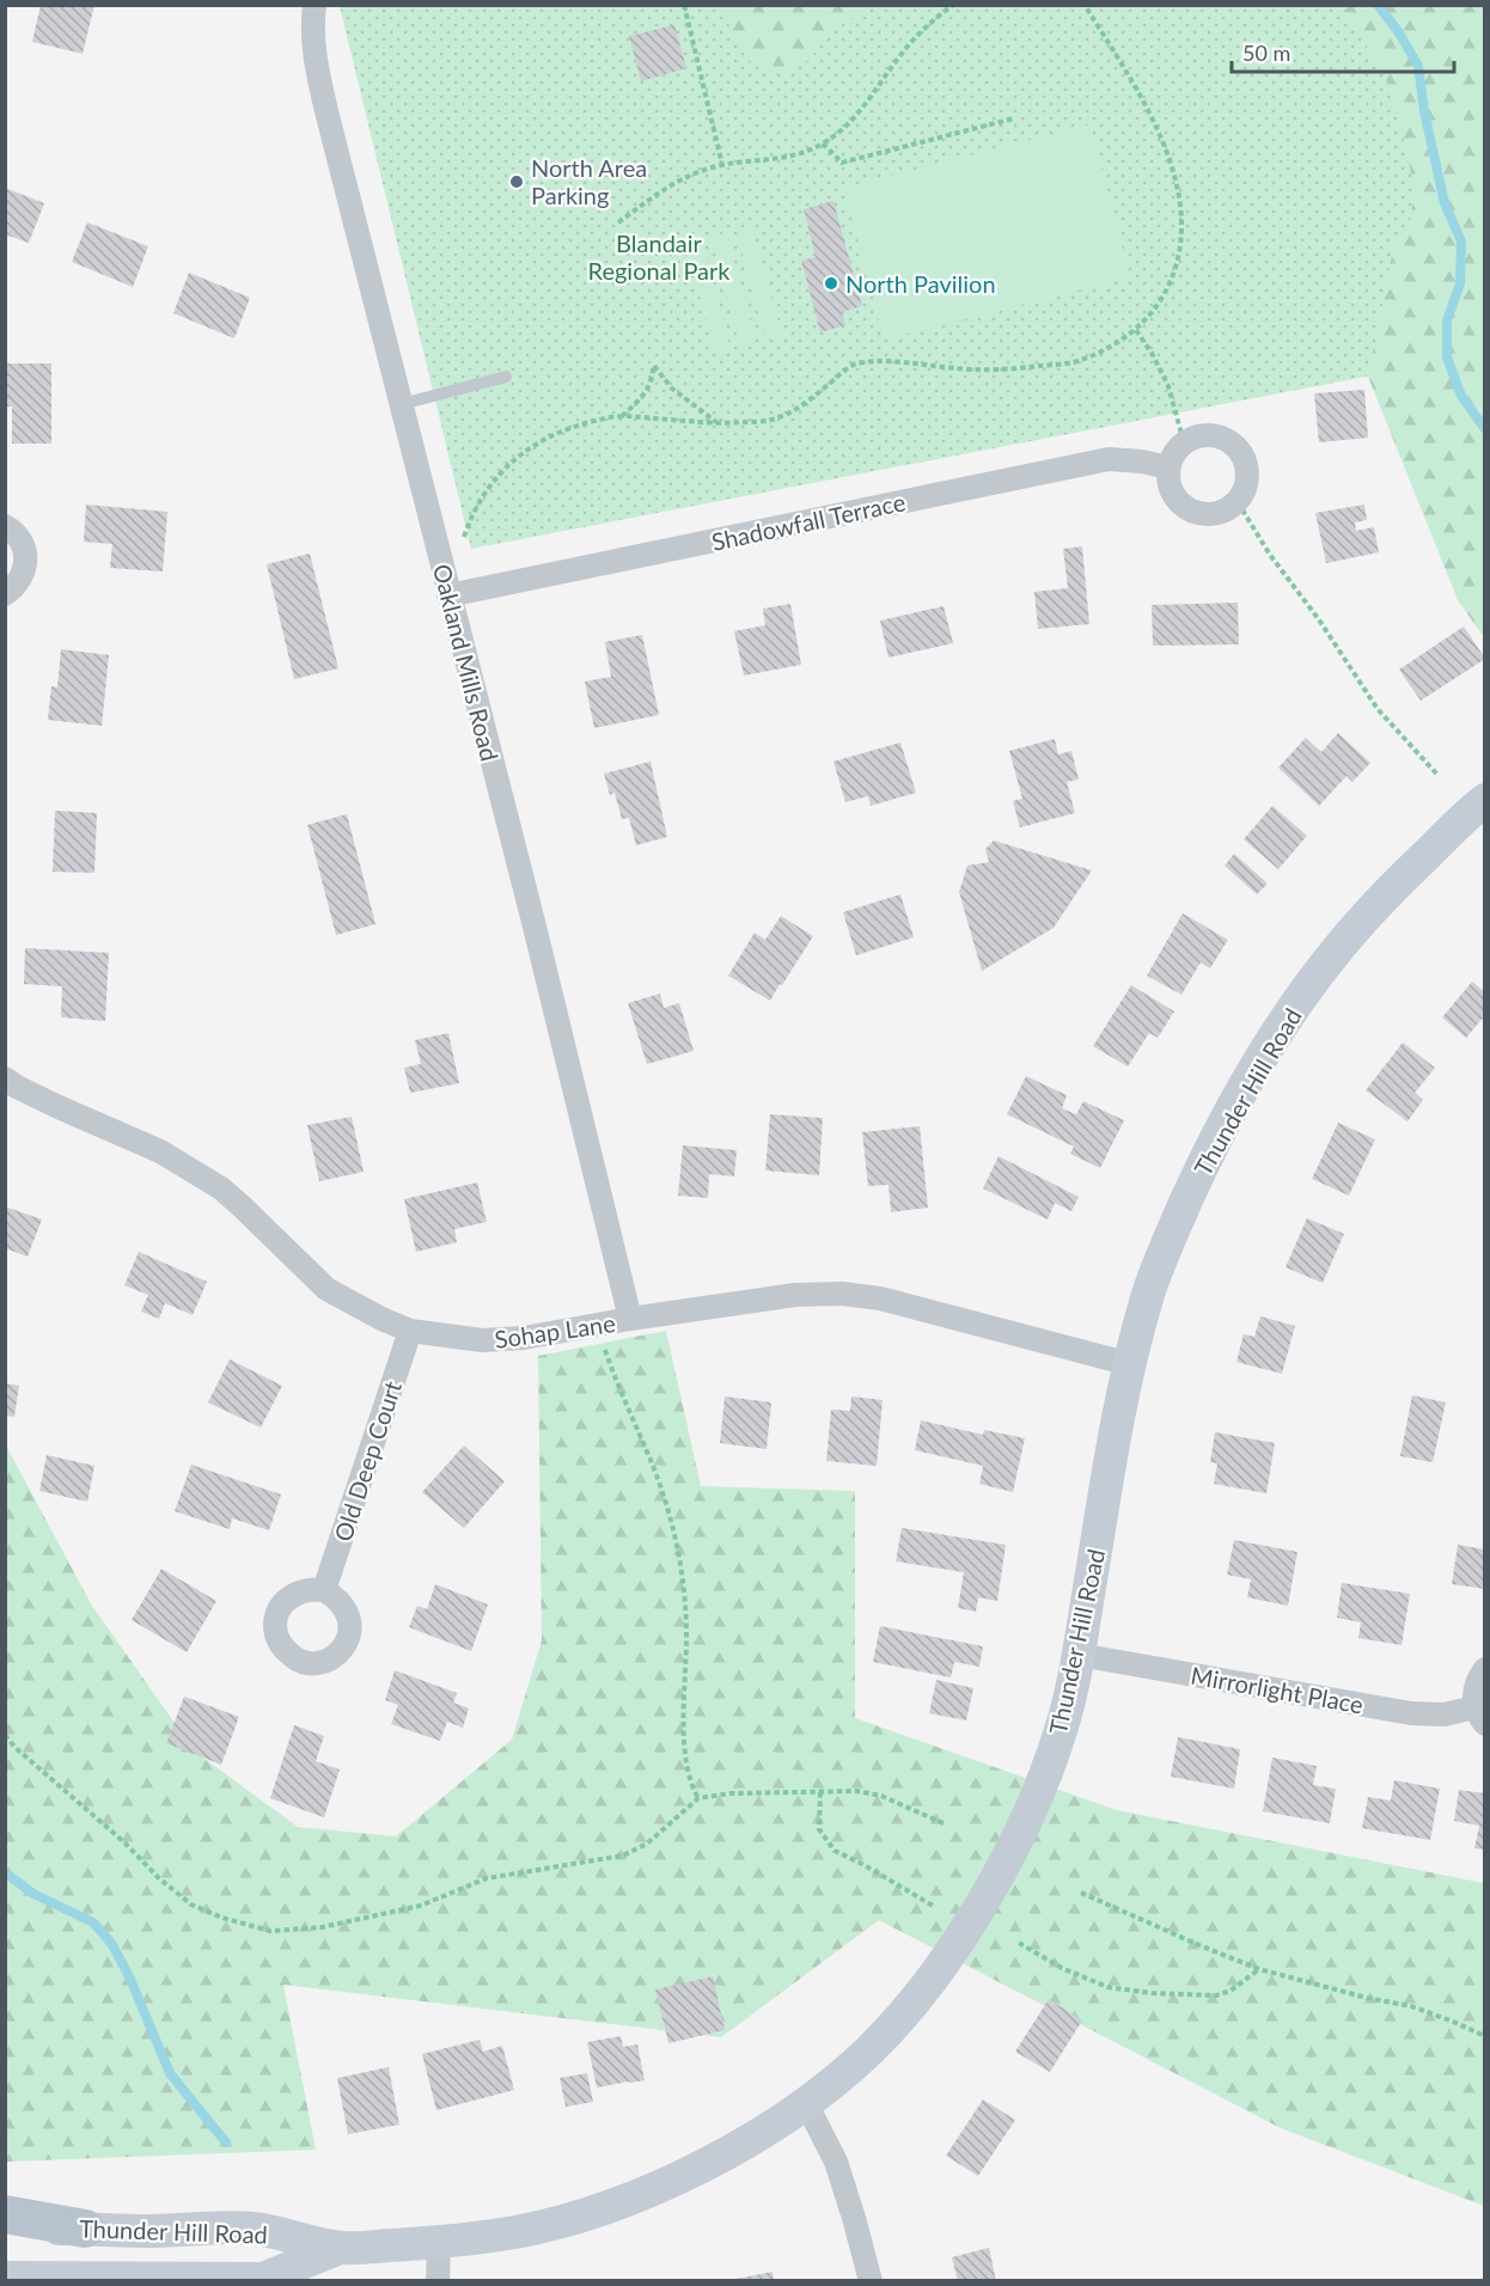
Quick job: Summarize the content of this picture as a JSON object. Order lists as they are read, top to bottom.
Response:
{
  "streets": {
    "street": [
      "Shadowfall Terrace",
      "Oakland Mills Road",
      "Thunder Hill Road",
      "Sohap Lane",
      "Old Deep Court",
      "Mirrorlight Place"
    ]
  },
  "crossings": [
    ["Shadowfall Terrace", "Oakland Mills Road"],
    ["Oakland Mills Road", "Sohap Lane"],
    ["Thunder Hill Road", "Sohap Lane"],
    ["Thunder Hill Road", "Mirrorlight Place"],
    ["Sohap Lane", "Old Deep Court"]
  ],
  "parks": ["Blandair Regional Park"],
  "places": ["North Area Parking", "North Pavilion"],
  "scale_bar": "50 m"
}
